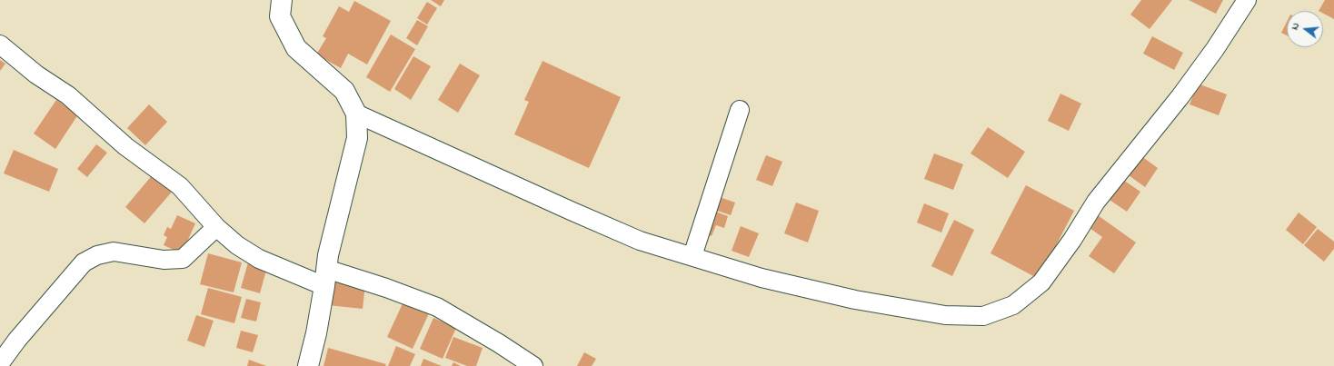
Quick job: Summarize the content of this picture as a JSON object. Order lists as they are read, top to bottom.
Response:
{
  "north": "left"
}
